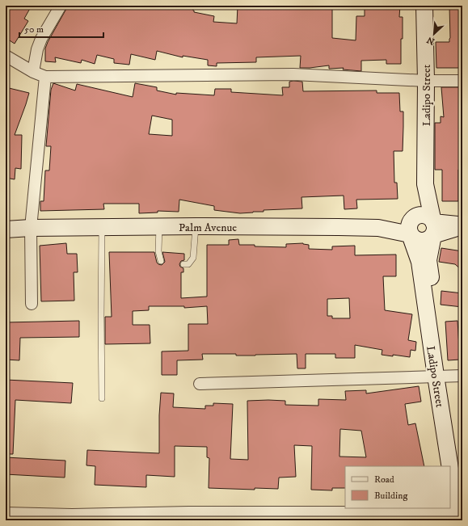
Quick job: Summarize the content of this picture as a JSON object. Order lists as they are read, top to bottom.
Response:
{
  "streets": {
    "main road": ["Ladipo Street", "Palm Avenue"]
  },
  "crossings": [
    ["Ladipo Street", "Palm Avenue"]
  ],
  "legend": ["Road", "Building"],
  "scale_bar": "50 m",
  "north": "bottom left"
}
